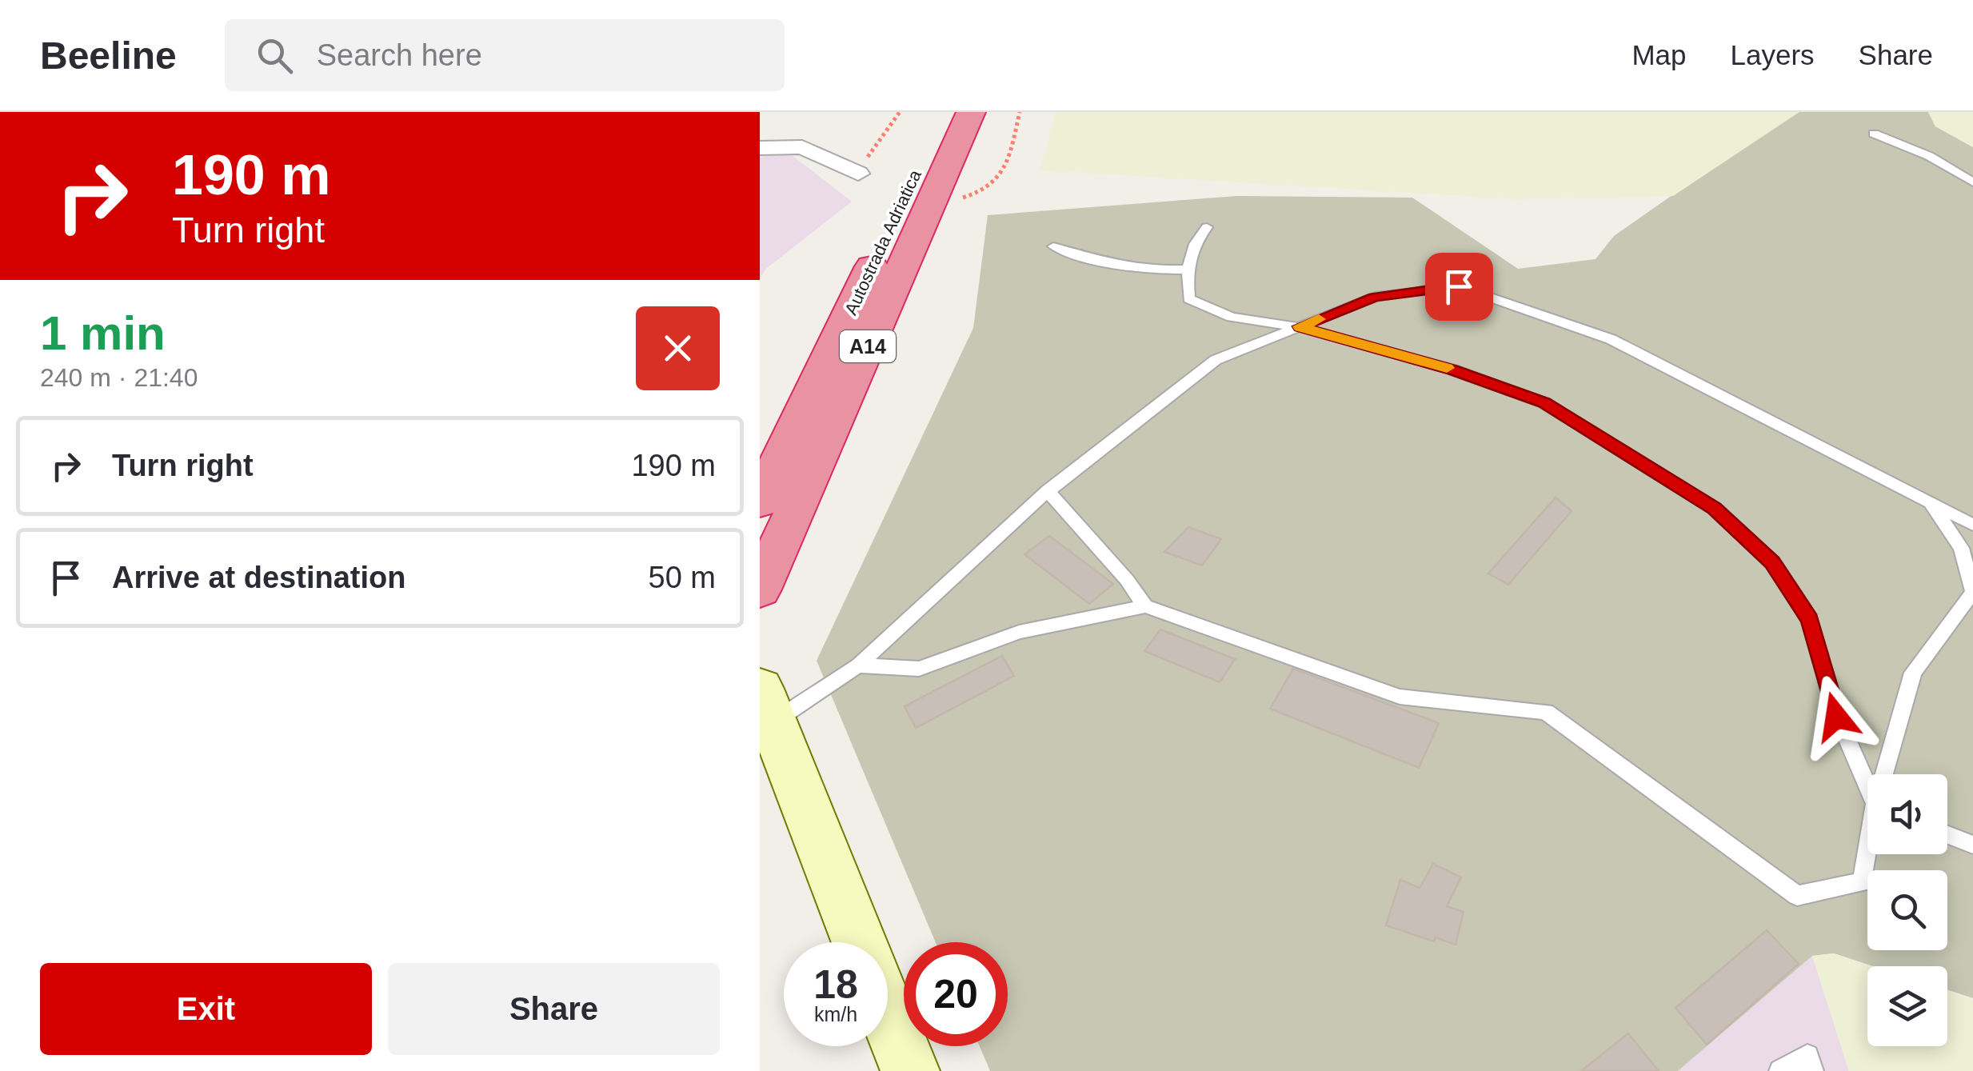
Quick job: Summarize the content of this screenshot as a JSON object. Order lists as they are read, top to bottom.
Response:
{
  "streets": {
    "highway": ["Autostrada Adriatica", "A14"]
  },
  "page": {
    "header": "Beeline",
    "search": "Search here",
    "nav": ["Map", "Layers", "Share"],
    "turn": ["190 m", "Turn right"],
    "heading": ["1 min", "240 m · 21:40"],
    "list": [
      {
        "name": "Turn right",
        "value": "190 m"
      },
      {
        "name": "Arrive at destination",
        "value": "50 m"
      }
    ],
    "speed": "18 km/h",
    "limit": "20",
    "buttons": ["Exit", "Share"]
  }
}
